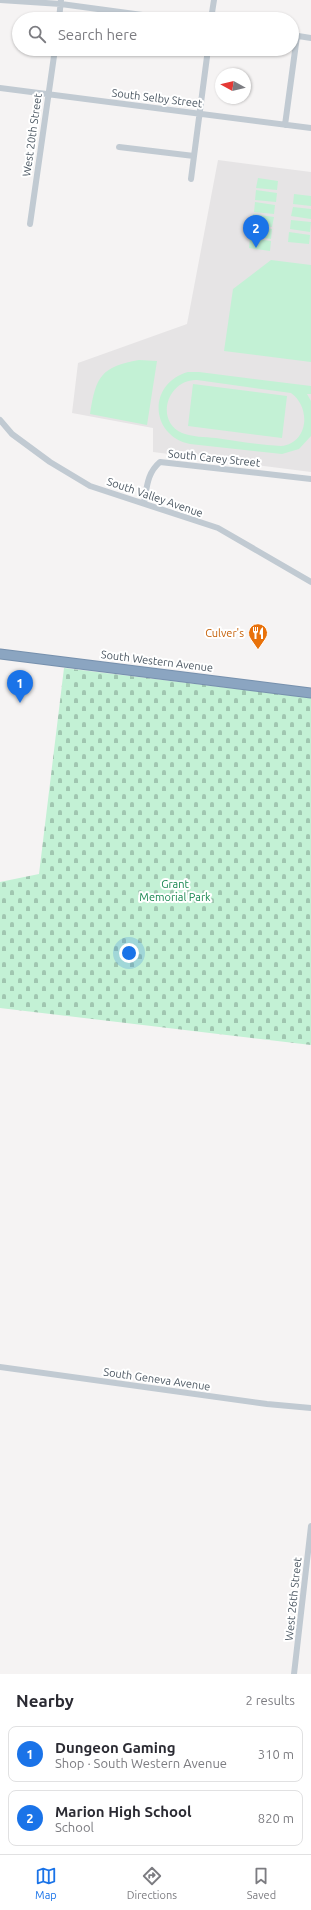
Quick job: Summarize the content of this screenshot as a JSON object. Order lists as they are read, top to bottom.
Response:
{
  "streets": {
    "highway": ["South Western Avenue"],
    "street": [
      "South Selby Street",
      "West 20th Street",
      "South Carey Street",
      "South Valley Avenue",
      "South Geneva Avenue",
      "West 26th Street"
    ]
  },
  "crossings": [
    ["South Selby Street", "West 20th Street"],
    ["South Carey Street", "South Valley Avenue"]
  ],
  "parks": ["Grant Memorial Park"],
  "places": {
    "restaurant": ["Culver's"]
  },
  "north": "left",
  "page": {
    "search": "Search here",
    "pins": ["2", "1"],
    "heading": ["Nearby", "2 results"],
    "list": [
      {
        "mark": "1",
        "name": "Dungeon Gaming",
        "note": "Shop · South Western Avenue",
        "value": "310 m"
      },
      {
        "mark": "2",
        "name": "Marion High School",
        "note": "School",
        "value": "820 m"
      }
    ],
    "nav": ["Map", "Directions", "Saved"]
  }
}
